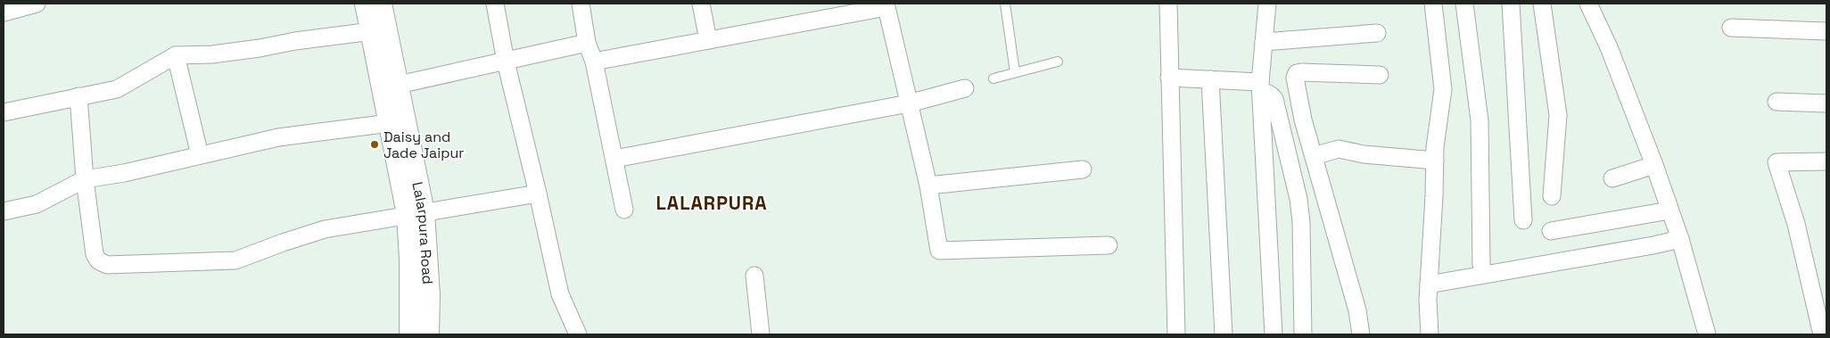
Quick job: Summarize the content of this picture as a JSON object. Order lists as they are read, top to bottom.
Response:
{
  "streets": {
    "street": ["Lalarpura Road"]
  },
  "districts": ["LALARPURA"],
  "places": ["Daisy and Jade Jaipur"]
}
